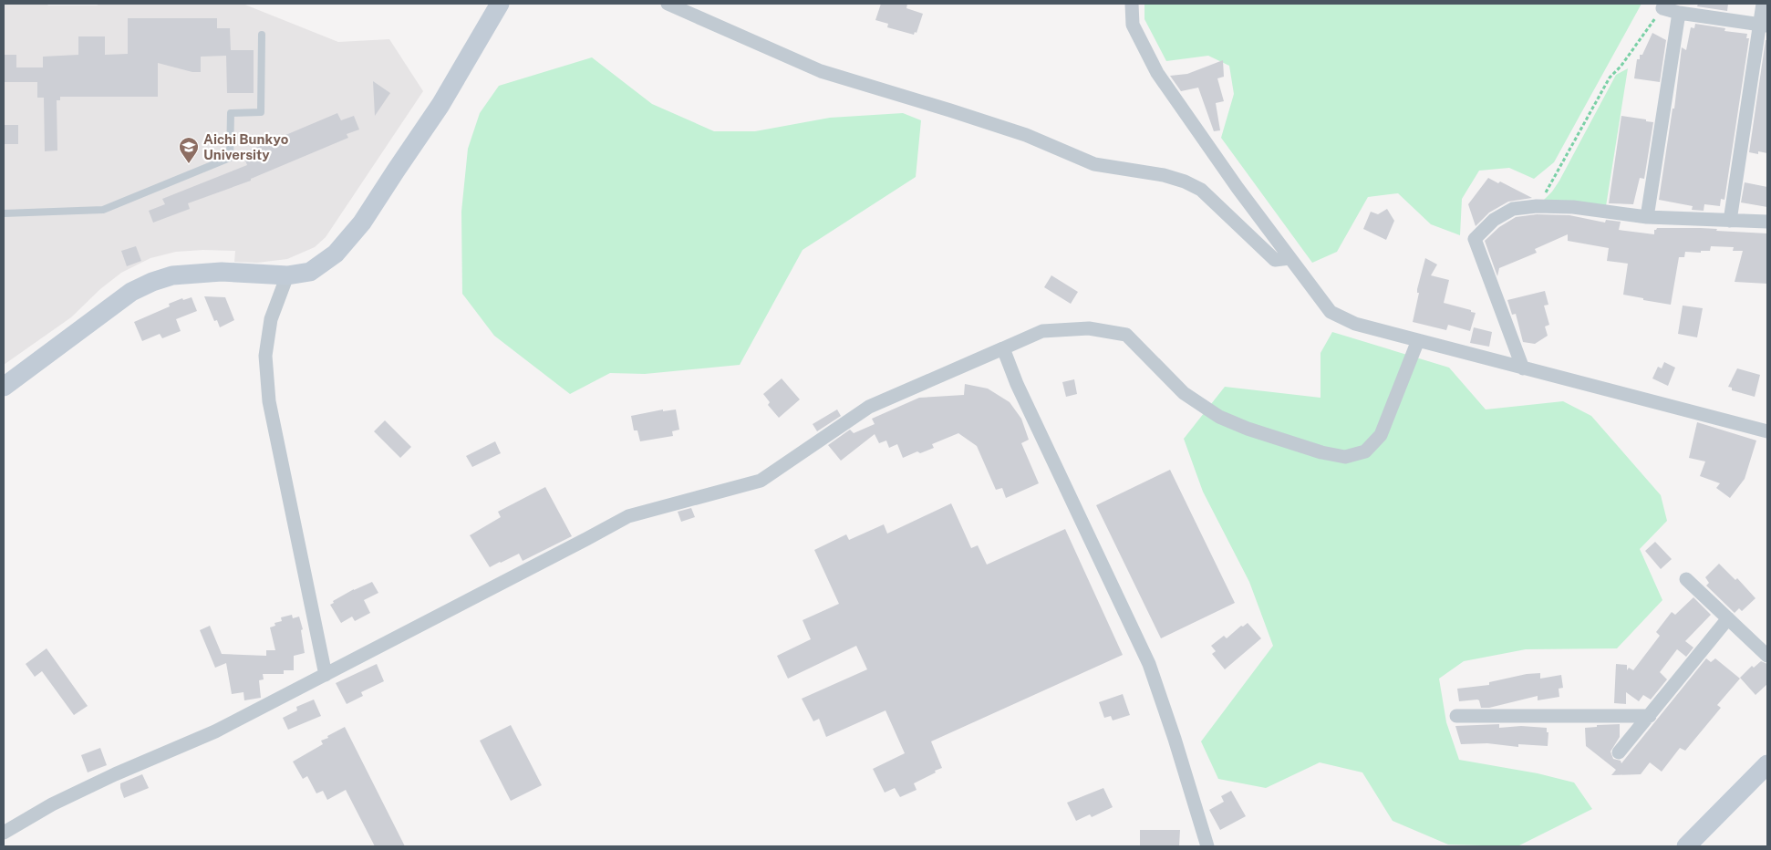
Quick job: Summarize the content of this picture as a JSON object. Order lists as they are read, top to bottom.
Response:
{
  "places": {
    "school or university": ["Aichi Bunkyo University"]
  }
}
